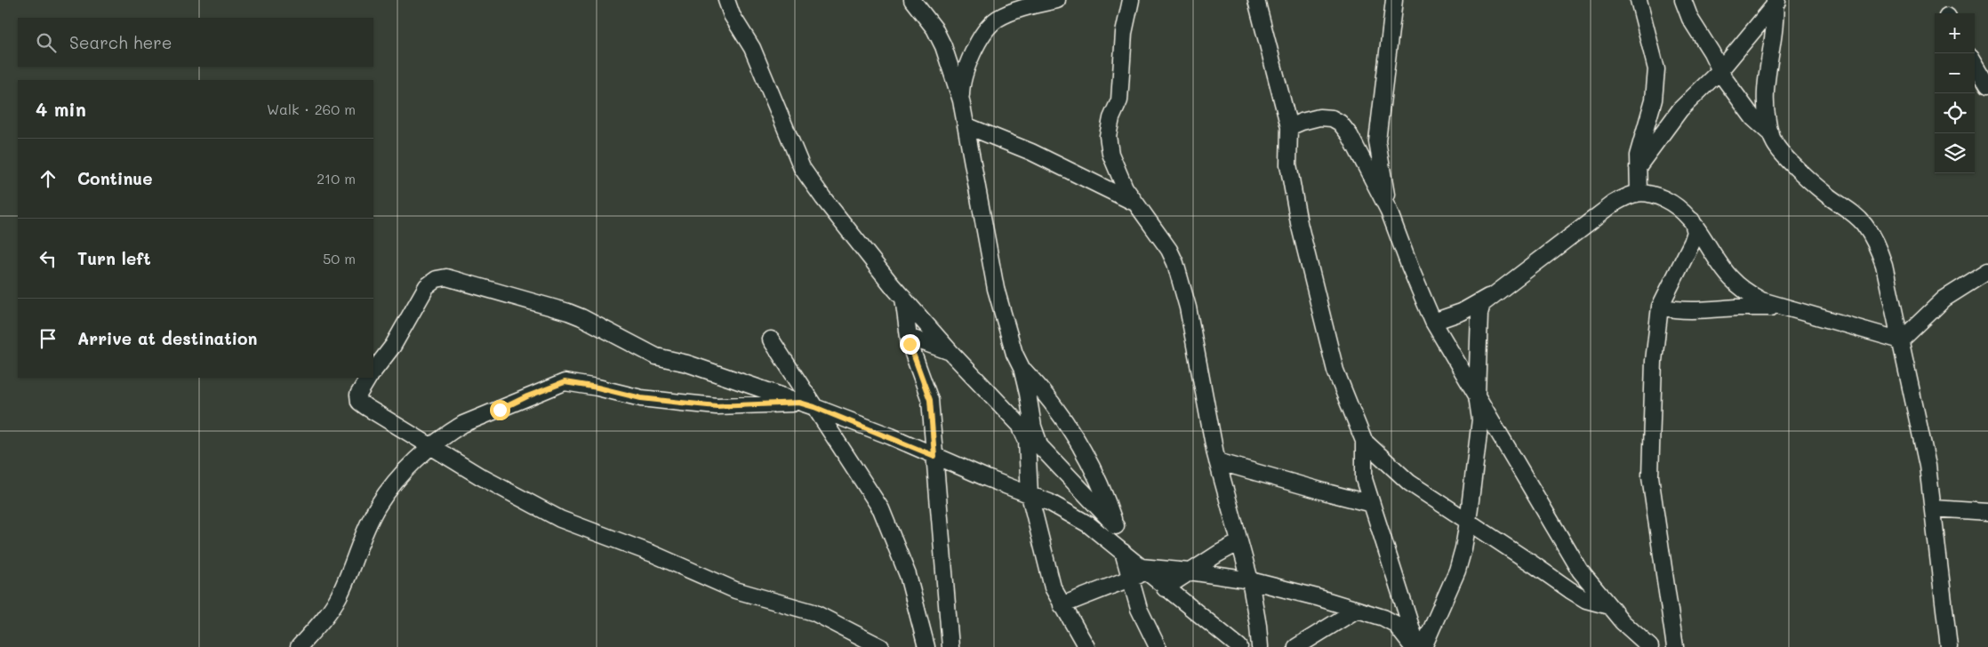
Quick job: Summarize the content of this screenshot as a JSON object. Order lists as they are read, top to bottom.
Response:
{
  "page": {
    "map_buttons": ["+", "−"],
    "search": "Search here",
    "heading": ["4 min", "Walk · 260 m"],
    "list": [
      ["Continue", "210 m"],
      ["Turn left", "50 m"],
      "Arrive at destination"
    ]
  }
}
